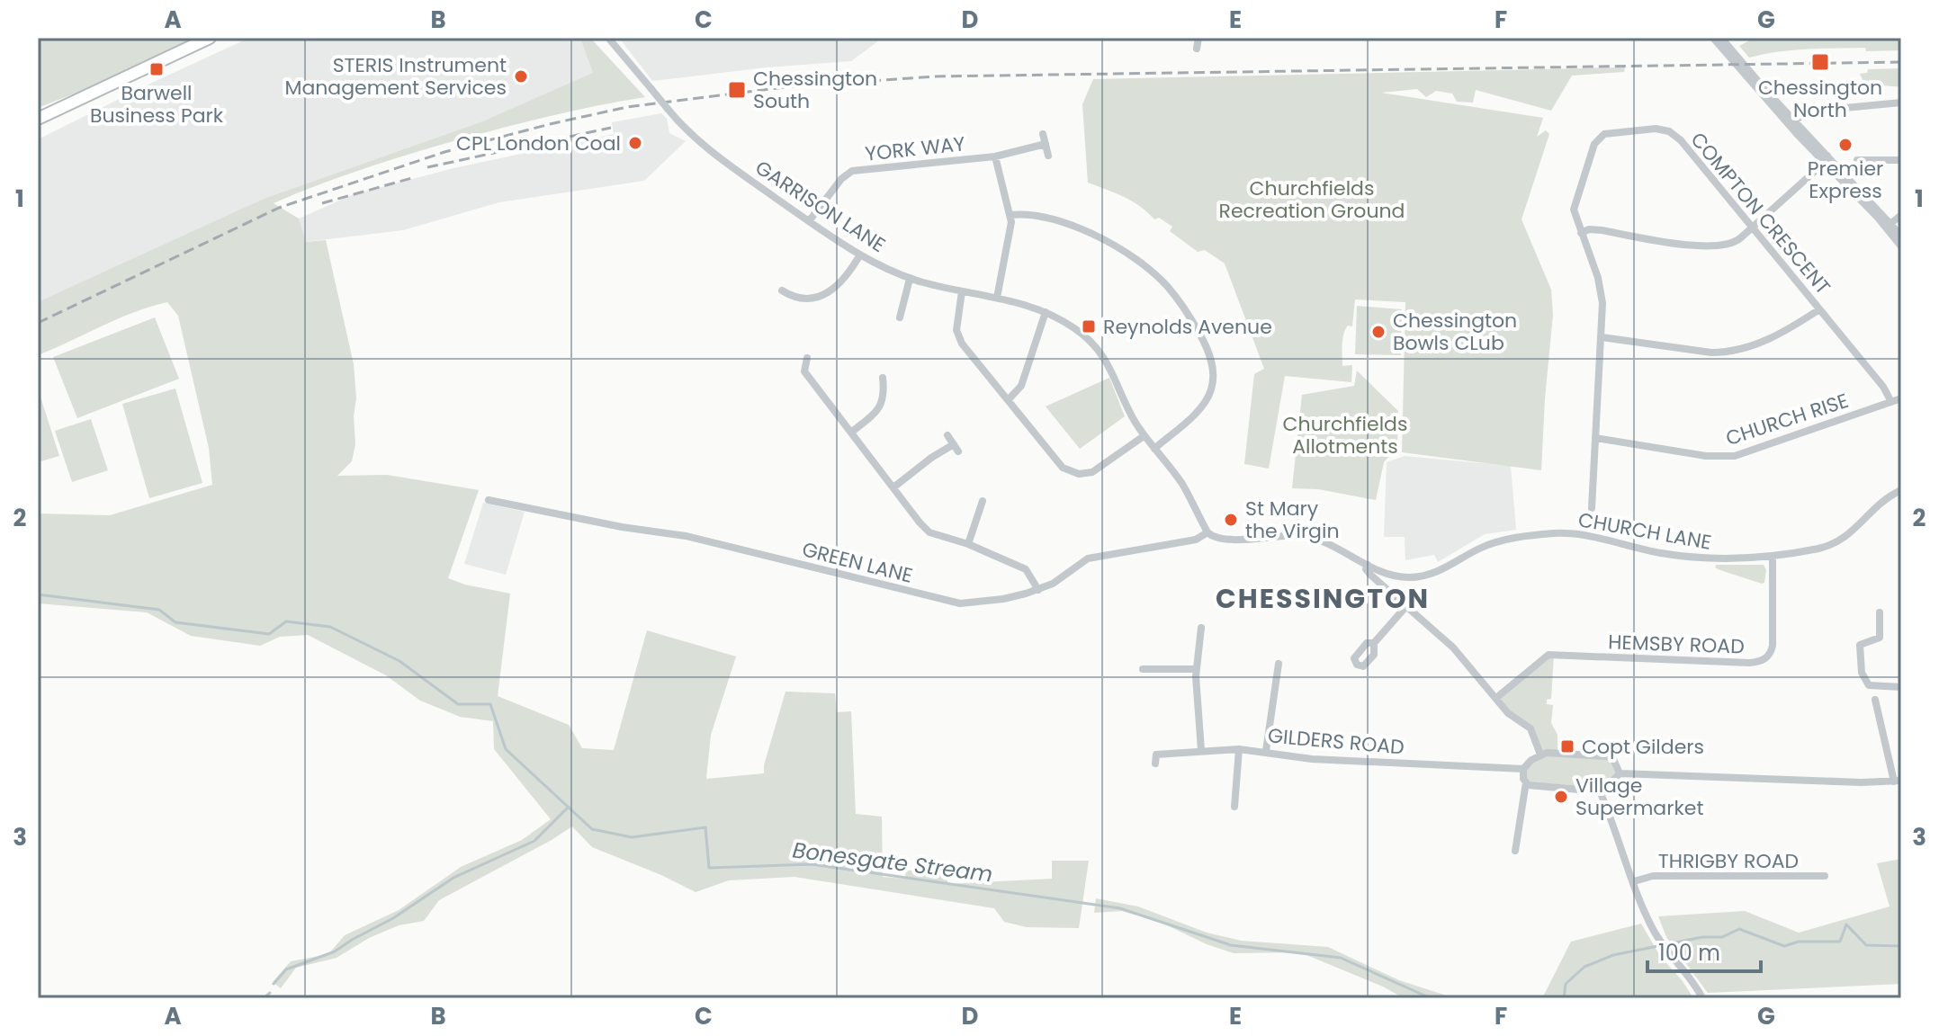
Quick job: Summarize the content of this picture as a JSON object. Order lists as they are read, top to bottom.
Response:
{
  "streets": {
    "street": [
      "YORK WAY",
      "GARRISON LANE",
      "COMPTON CRESCENT",
      "CHURCH RISE",
      "CHURCH LANE",
      "GREEN LANE",
      "HEMSBY ROAD",
      "GILDERS ROAD",
      "THRIGBY ROAD"
    ]
  },
  "crossings": [
    ["YORK WAY", "GARRISON LANE"],
    ["GARRISON LANE", "CHURCH LANE"],
    ["GARRISON LANE", "GREEN LANE"],
    ["COMPTON CRESCENT", "CHURCH RISE"],
    ["CHURCH LANE", "GREEN LANE"],
    ["CHURCH LANE", "HEMSBY ROAD"]
  ],
  "districts": ["CHESSINGTON"],
  "water": ["Bonesgate Stream"],
  "parks": ["Churchfields Recreation Ground", "Churchfields Allotments"],
  "places": {
    "transit": [
      "Chessington North",
      "Barwell Business Park",
      "Chessington South",
      "Reynolds Avenue",
      "Copt Gilders"
    ],
    "other": [
      "STERIS Instrument Management Services",
      "CPL London Coal",
      "Premier Express",
      "Chessington Bowls CLub",
      "St Mary the Virgin",
      "Village Supermarket"
    ]
  },
  "scale_bar": "100 m",
  "grid": {
    "columns": [
      "A",
      "B",
      "C",
      "D",
      "E",
      "F",
      "G"
    ],
    "rows": ["1", "2", "3"]
  }
}
